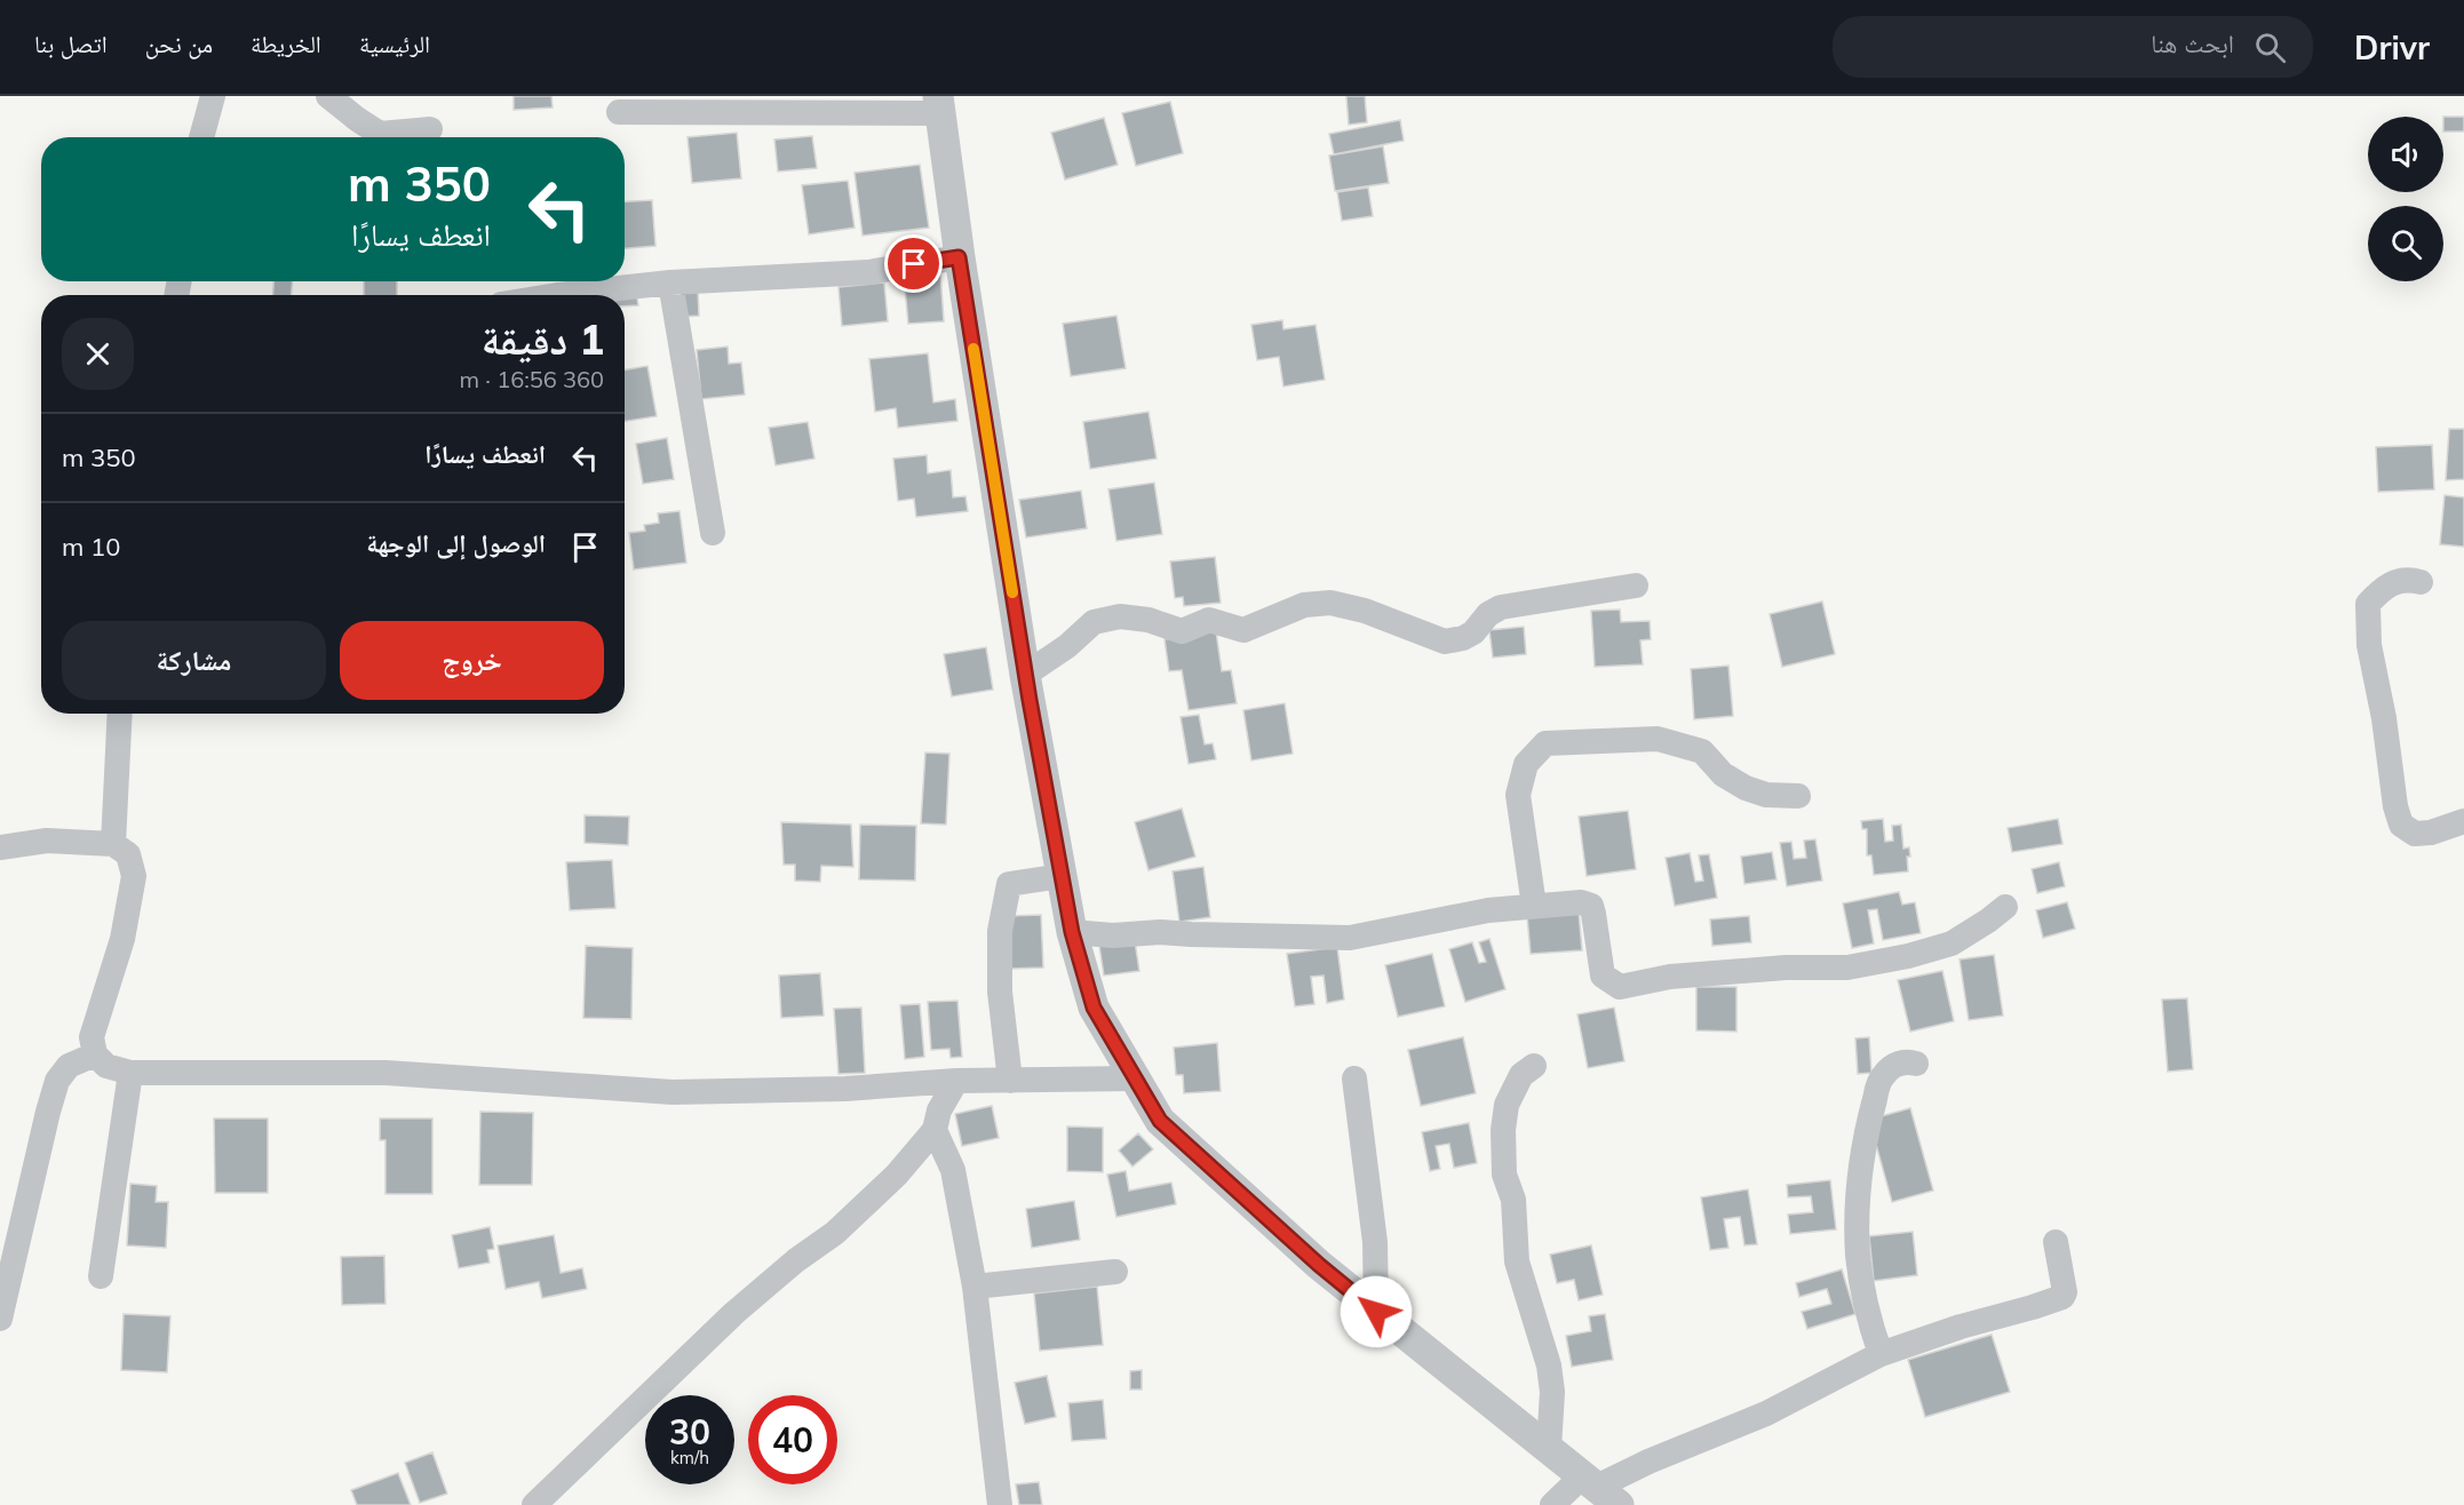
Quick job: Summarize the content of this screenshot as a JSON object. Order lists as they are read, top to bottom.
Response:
{
  "page": {
    "header": "Drivr",
    "search": "ابحث هنا",
    "nav": [
      "الرئيسية",
      "الخريطة",
      "من نحن",
      "اتصل بنا"
    ],
    "turn": ["350 m", "انعطف يسارًا"],
    "heading": ["1 دقيقة", "360 m · 16:56"],
    "list": [
      {
        "name": "انعطف يسارًا",
        "value": "350 m"
      },
      {
        "name": "الوصول إلى الوجهة",
        "value": "10 m"
      }
    ],
    "buttons": ["خروج", "مشاركة"],
    "speed": "30 km/h",
    "limit": "40"
  }
}
